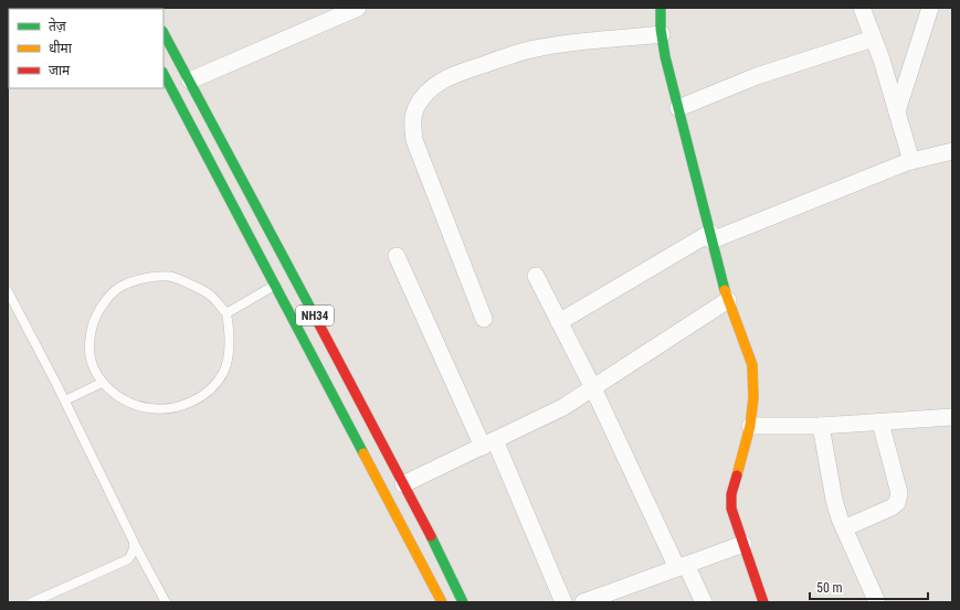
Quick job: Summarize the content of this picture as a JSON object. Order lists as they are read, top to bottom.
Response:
{
  "streets": {
    "main road": ["NH34"]
  },
  "legend": ["तेज़", "धीमा", "जाम"],
  "scale_bar": "50 m"
}
